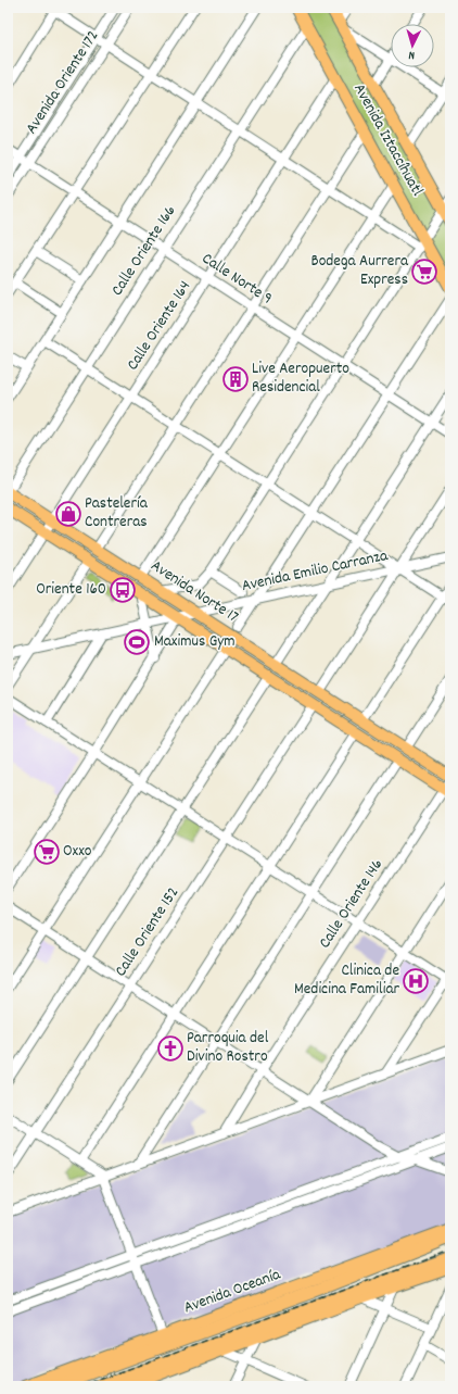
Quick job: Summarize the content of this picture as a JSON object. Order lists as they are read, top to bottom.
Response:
{
  "streets": {
    "highway": ["Avenida Oceanía"],
    "main road": ["Avenida Iztaccíhuatl", "Avenida Norte 17"],
    "street": [
      "Avenida Oriente 172",
      "Calle Oriente 166",
      "Calle Norte 9",
      "Calle Oriente 164",
      "Avenida Emilio Carranza",
      "Calle Oriente 146",
      "Calle Oriente 152"
    ]
  },
  "crossings": [
    ["Avenida Oriente 172", "Calle Norte 9"],
    ["Avenida Iztaccíhuatl", "Calle Oriente 166"],
    ["Avenida Iztaccíhuatl", "Calle Oriente 164"],
    ["Calle Oriente 166", "Calle Norte 9"],
    ["Calle Oriente 166", "Avenida Norte 17"],
    ["Calle Norte 9", "Calle Oriente 164"],
    ["Calle Oriente 164", "Avenida Norte 17"],
    ["Avenida Emilio Carranza", "Avenida Norte 17"],
    ["Avenida Norte 17", "Calle Oriente 146"],
    ["Avenida Norte 17", "Calle Oriente 152"]
  ],
  "places": {
    "supermarket": ["Bodega Aurrera Express", "Oxxo"],
    "building": ["Live Aeropuerto Residencial"],
    "shop": ["Pastelería Contreras"],
    "bus stop": ["Oriente 160"],
    "sports": ["Maximus Gym"],
    "hospital": ["Clinica de Medicina Familiar"],
    "church": ["Parroquia del Divino Rostro"]
  },
  "north": "bottom"
}
